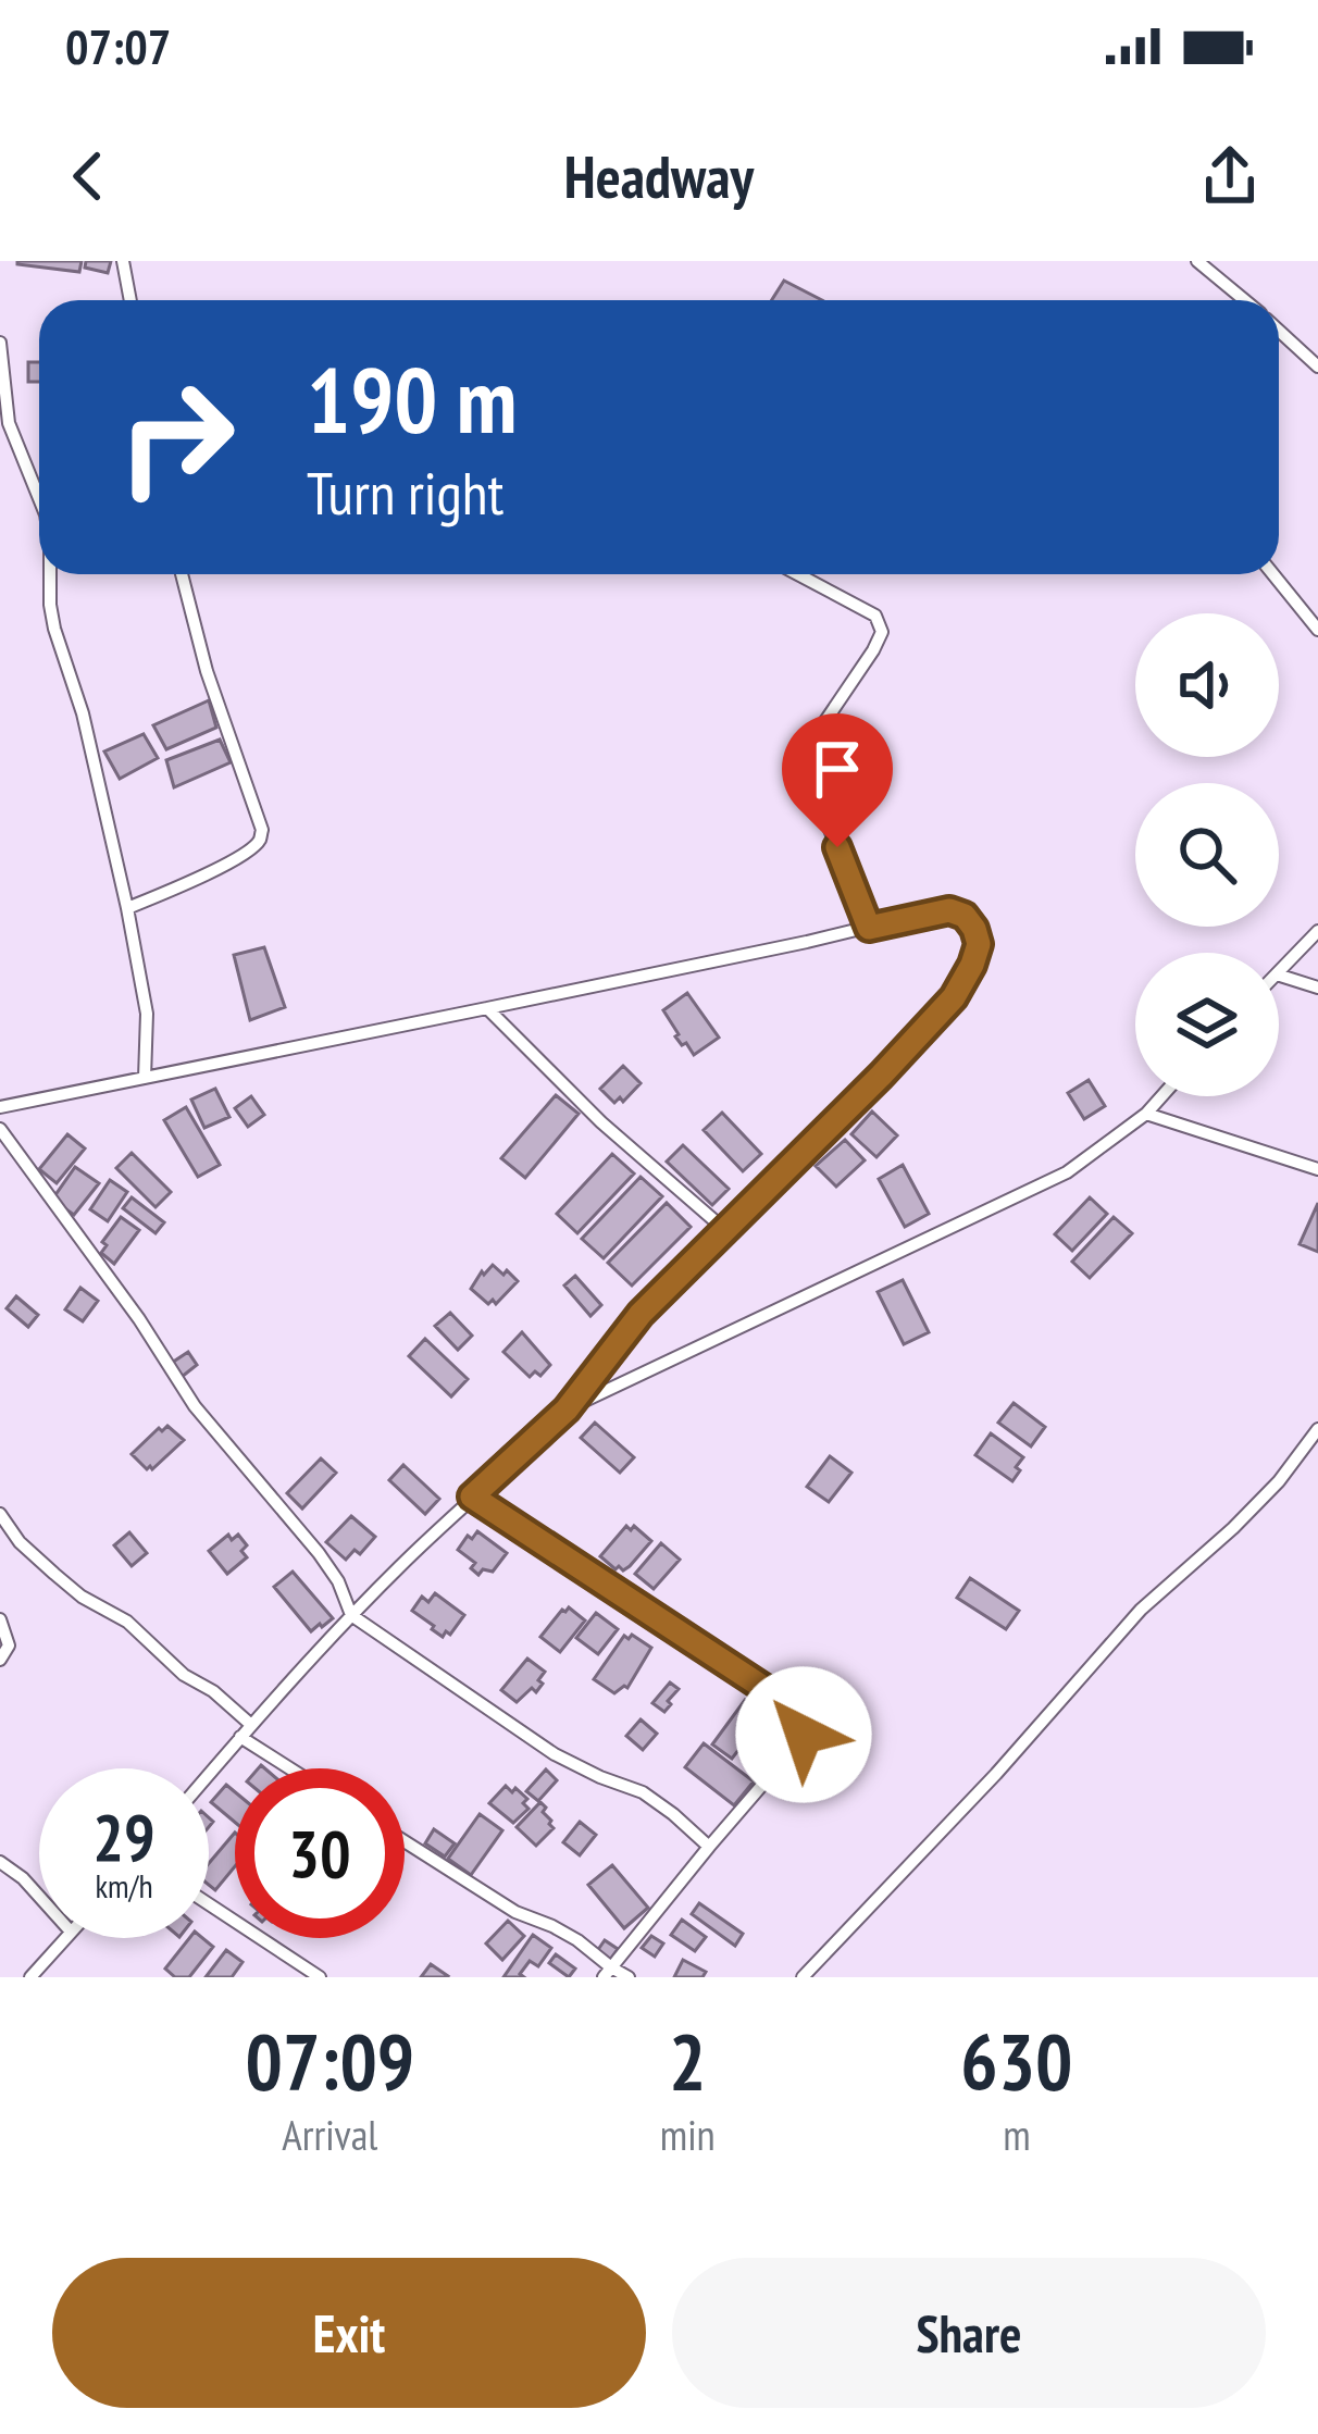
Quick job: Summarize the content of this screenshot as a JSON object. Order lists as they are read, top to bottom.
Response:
{
  "page": {
    "status": "07:07",
    "header": "Headway",
    "turn": ["190 m", "Turn right"],
    "speed": "29 km/h",
    "limit": "30",
    "eta": [
      "07:09",
      "Arrival",
      "2",
      "min",
      "630",
      "m"
    ],
    "buttons": ["Exit", "Share"]
  }
}
